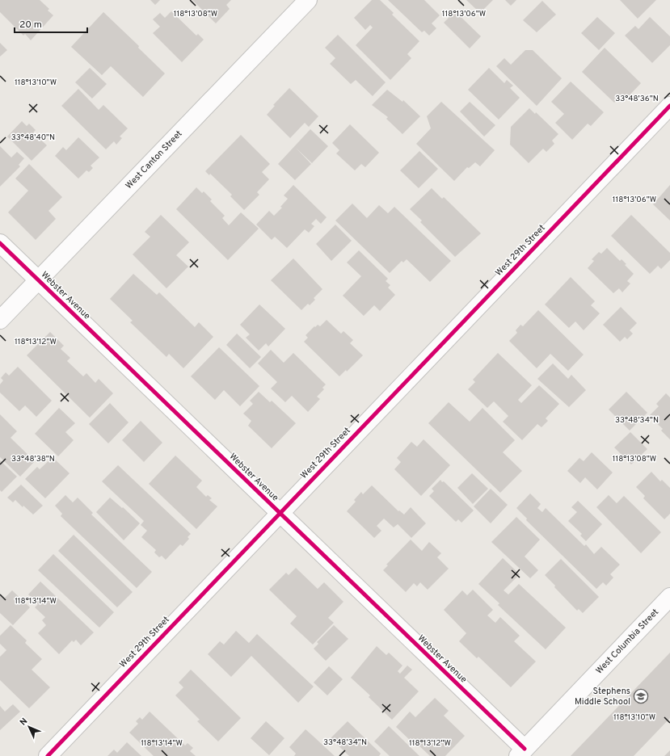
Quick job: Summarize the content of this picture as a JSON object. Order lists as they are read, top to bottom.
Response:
{
  "streets": {
    "street": [
      "West Canton Street",
      "West 29th Street",
      "Webster Avenue",
      "West Columbia Street"
    ]
  },
  "crossings": [
    ["West Canton Street", "Webster Avenue"],
    ["West 29th Street", "Webster Avenue"],
    ["Webster Avenue", "West Columbia Street"]
  ],
  "places": {
    "school or university": ["Stephens Middle School"]
  },
  "scale_bar": "20 m",
  "north": "top left",
  "coordinates": [
    "118°13'08\"W",
    "118°13'06\"W",
    "118°13'10\"W",
    "33°48'36\"N",
    "33°48'40\"N",
    "118°13'12\"W",
    "33°48'34\"N",
    "33°48'38\"N",
    "118°13'14\"W"
  ]
}
